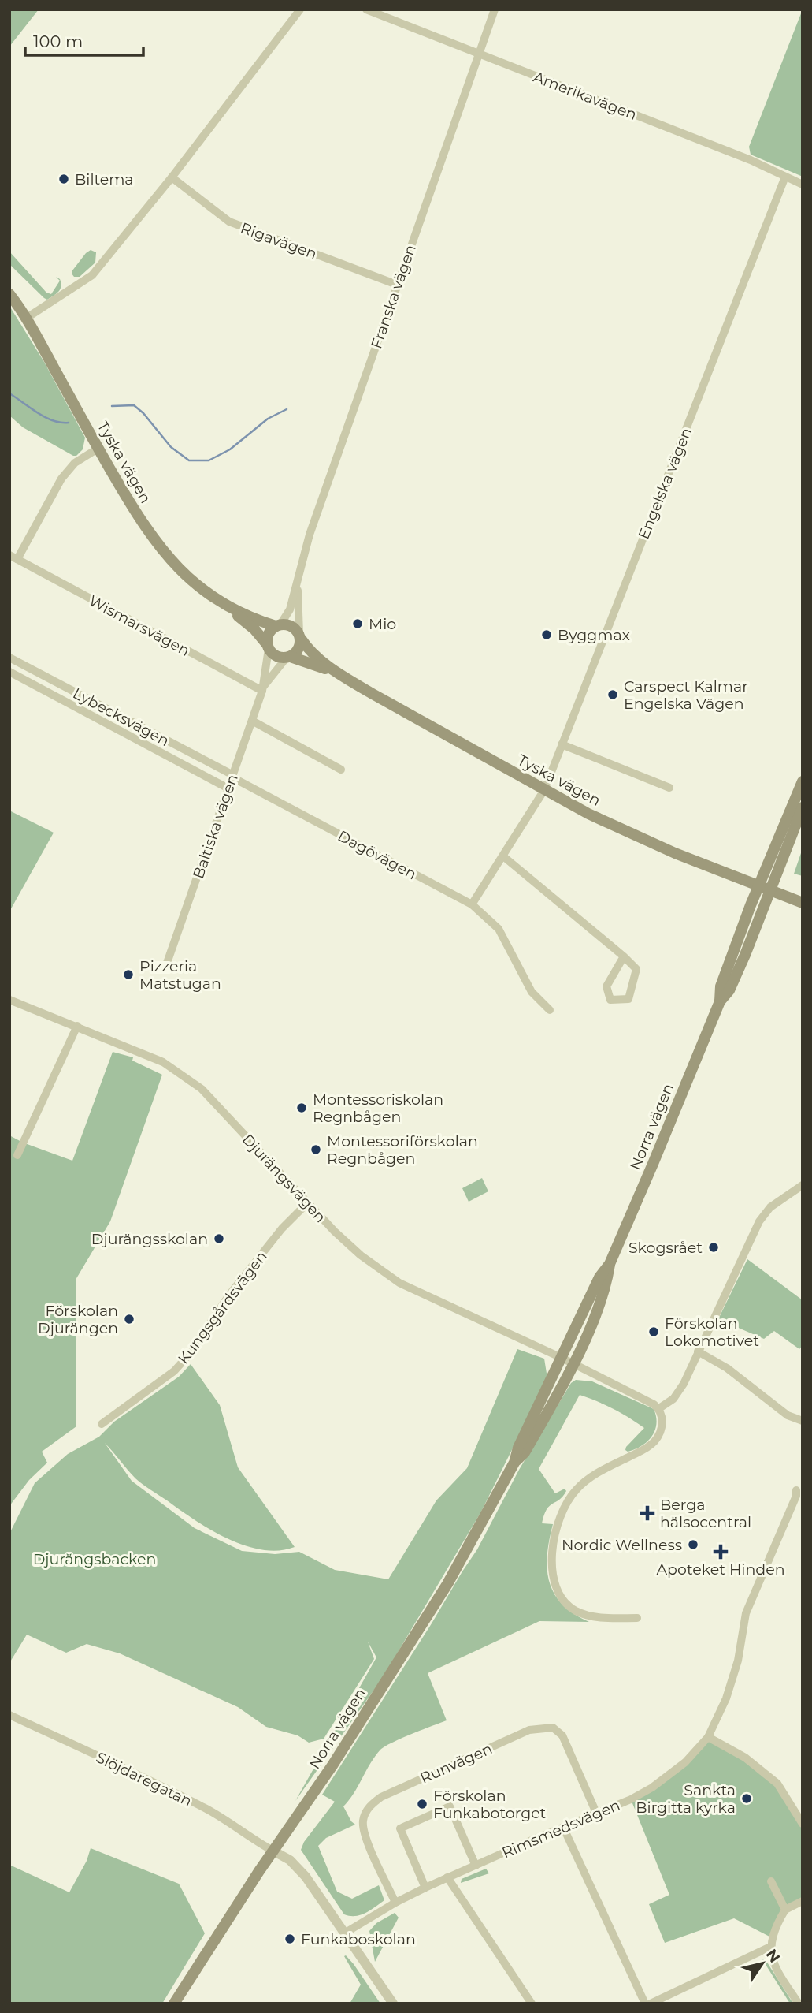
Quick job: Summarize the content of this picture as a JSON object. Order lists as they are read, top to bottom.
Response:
{
  "streets": {
    "main road": ["Tyska vägen", "Norra vägen"],
    "street": [
      "Amerikavägen",
      "Rigavägen",
      "Franska vägen",
      "Engelska vägen",
      "Wismarsvägen",
      "Lybecksvägen",
      "Baltiska vägen",
      "Dagövägen",
      "Djurängsvägen",
      "Kungsgårdsvägen",
      "Runvägen",
      "Slöjdaregatan",
      "Rimsmedsvägen"
    ]
  },
  "crossings": [
    ["Amerikavägen", "Franska vägen"],
    ["Amerikavägen", "Engelska vägen"],
    ["Rigavägen", "Franska vägen"],
    ["Franska vägen", "Tyska vägen"],
    ["Franska vägen", "Baltiska vägen"],
    ["Tyska vägen", "Engelska vägen"],
    ["Tyska vägen", "Wismarsvägen"],
    ["Tyska vägen", "Baltiska vägen"],
    ["Tyska vägen", "Norra vägen"],
    ["Wismarsvägen", "Baltiska vägen"],
    ["Lybecksvägen", "Baltiska vägen"],
    ["Lybecksvägen", "Dagövägen"],
    ["Baltiska vägen", "Dagövägen"],
    ["Norra vägen", "Djurängsvägen"],
    ["Norra vägen", "Slöjdaregatan"],
    ["Djurängsvägen", "Kungsgårdsvägen"],
    ["Runvägen", "Rimsmedsvägen"]
  ],
  "parks": ["Djurängsbacken"],
  "places": {
    "other": [
      "Biltema",
      "Mio",
      "Byggmax",
      "Carspect Kalmar Engelska Vägen",
      "Pizzeria Matstugan",
      "Montessoriskolan Regnbågen",
      "Montessoriförskolan Regnbågen",
      "Djurängsskolan",
      "Skogsrået",
      "Förskolan Djurängen",
      "Förskolan Lokomotivet",
      "Nordic Wellness",
      "Sankta Birgitta kyrka",
      "Förskolan Funkabotorget",
      "Funkaboskolan"
    ],
    "health": ["Berga hälsocentral", "Apoteket Hinden"]
  },
  "scale_bar": "100 m",
  "north": "top right"
}
